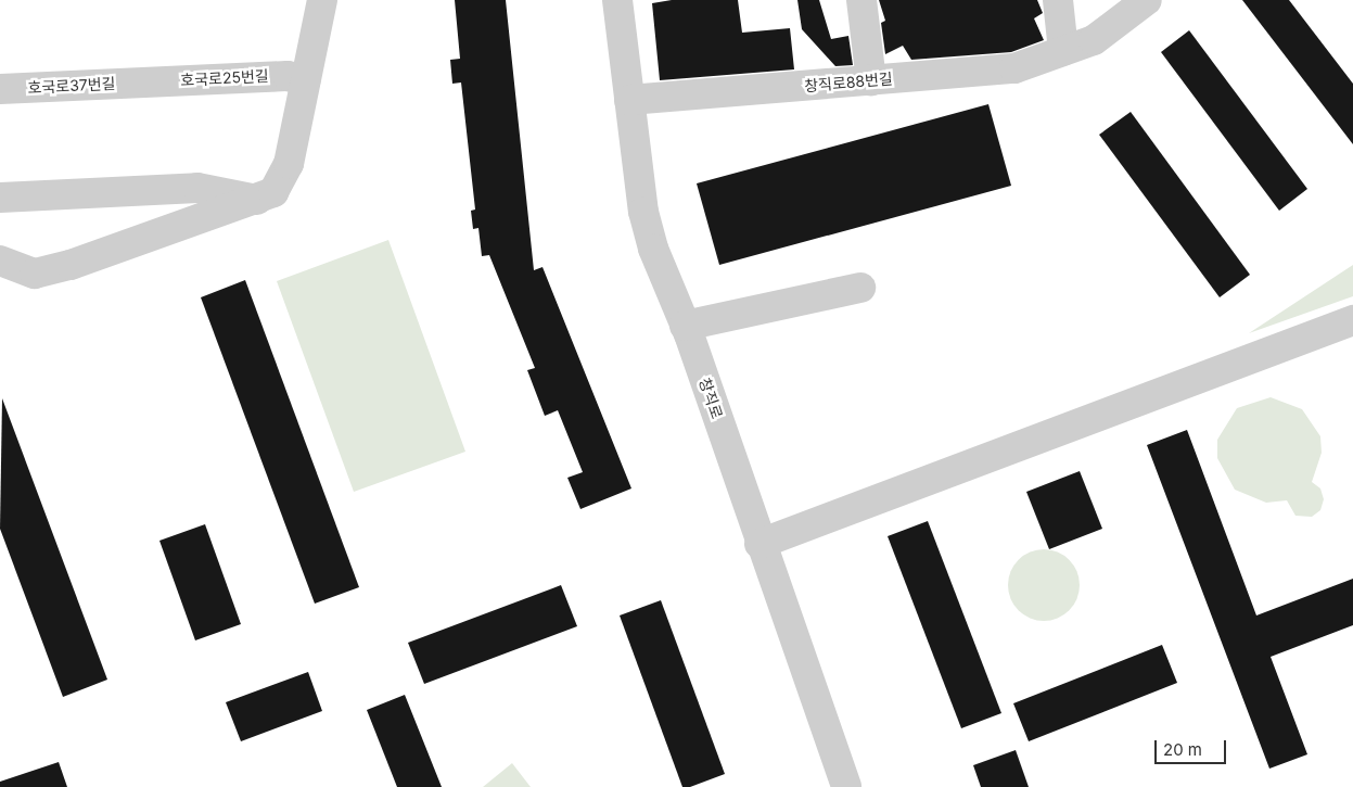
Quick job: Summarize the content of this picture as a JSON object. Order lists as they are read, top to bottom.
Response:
{
  "streets": {
    "street": [
      "호국로25번길",
      "창직로88번길",
      "호국로37번길",
      "창직로"
    ]
  },
  "crossings": [
    ["호국로25번길", "호국로37번길"],
    ["창직로88번길", "창직로"]
  ],
  "scale_bar": "20 m"
}
